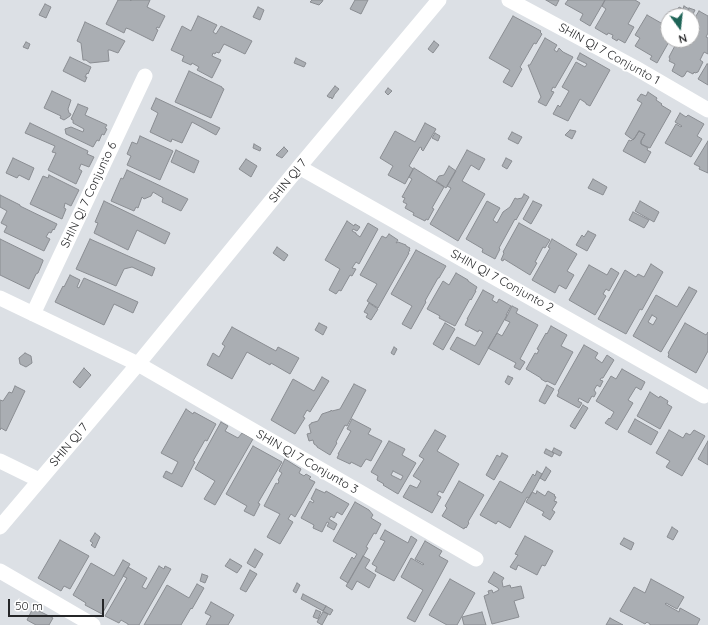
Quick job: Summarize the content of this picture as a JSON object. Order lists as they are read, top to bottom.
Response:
{
  "streets": {
    "street": [
      "SHIN QI 7 Conjunto 1",
      "SHIN QI 7",
      "SHIN QI 7 Conjunto 6",
      "SHIN QI 7 Conjunto 2",
      "SHIN QI 7 Conjunto 3"
    ]
  },
  "crossings": [
    ["SHIN QI 7", "SHIN QI 7 Conjunto 2"],
    ["SHIN QI 7", "SHIN QI 7 Conjunto 3"]
  ],
  "scale_bar": "50 m",
  "north": "bottom"
}
